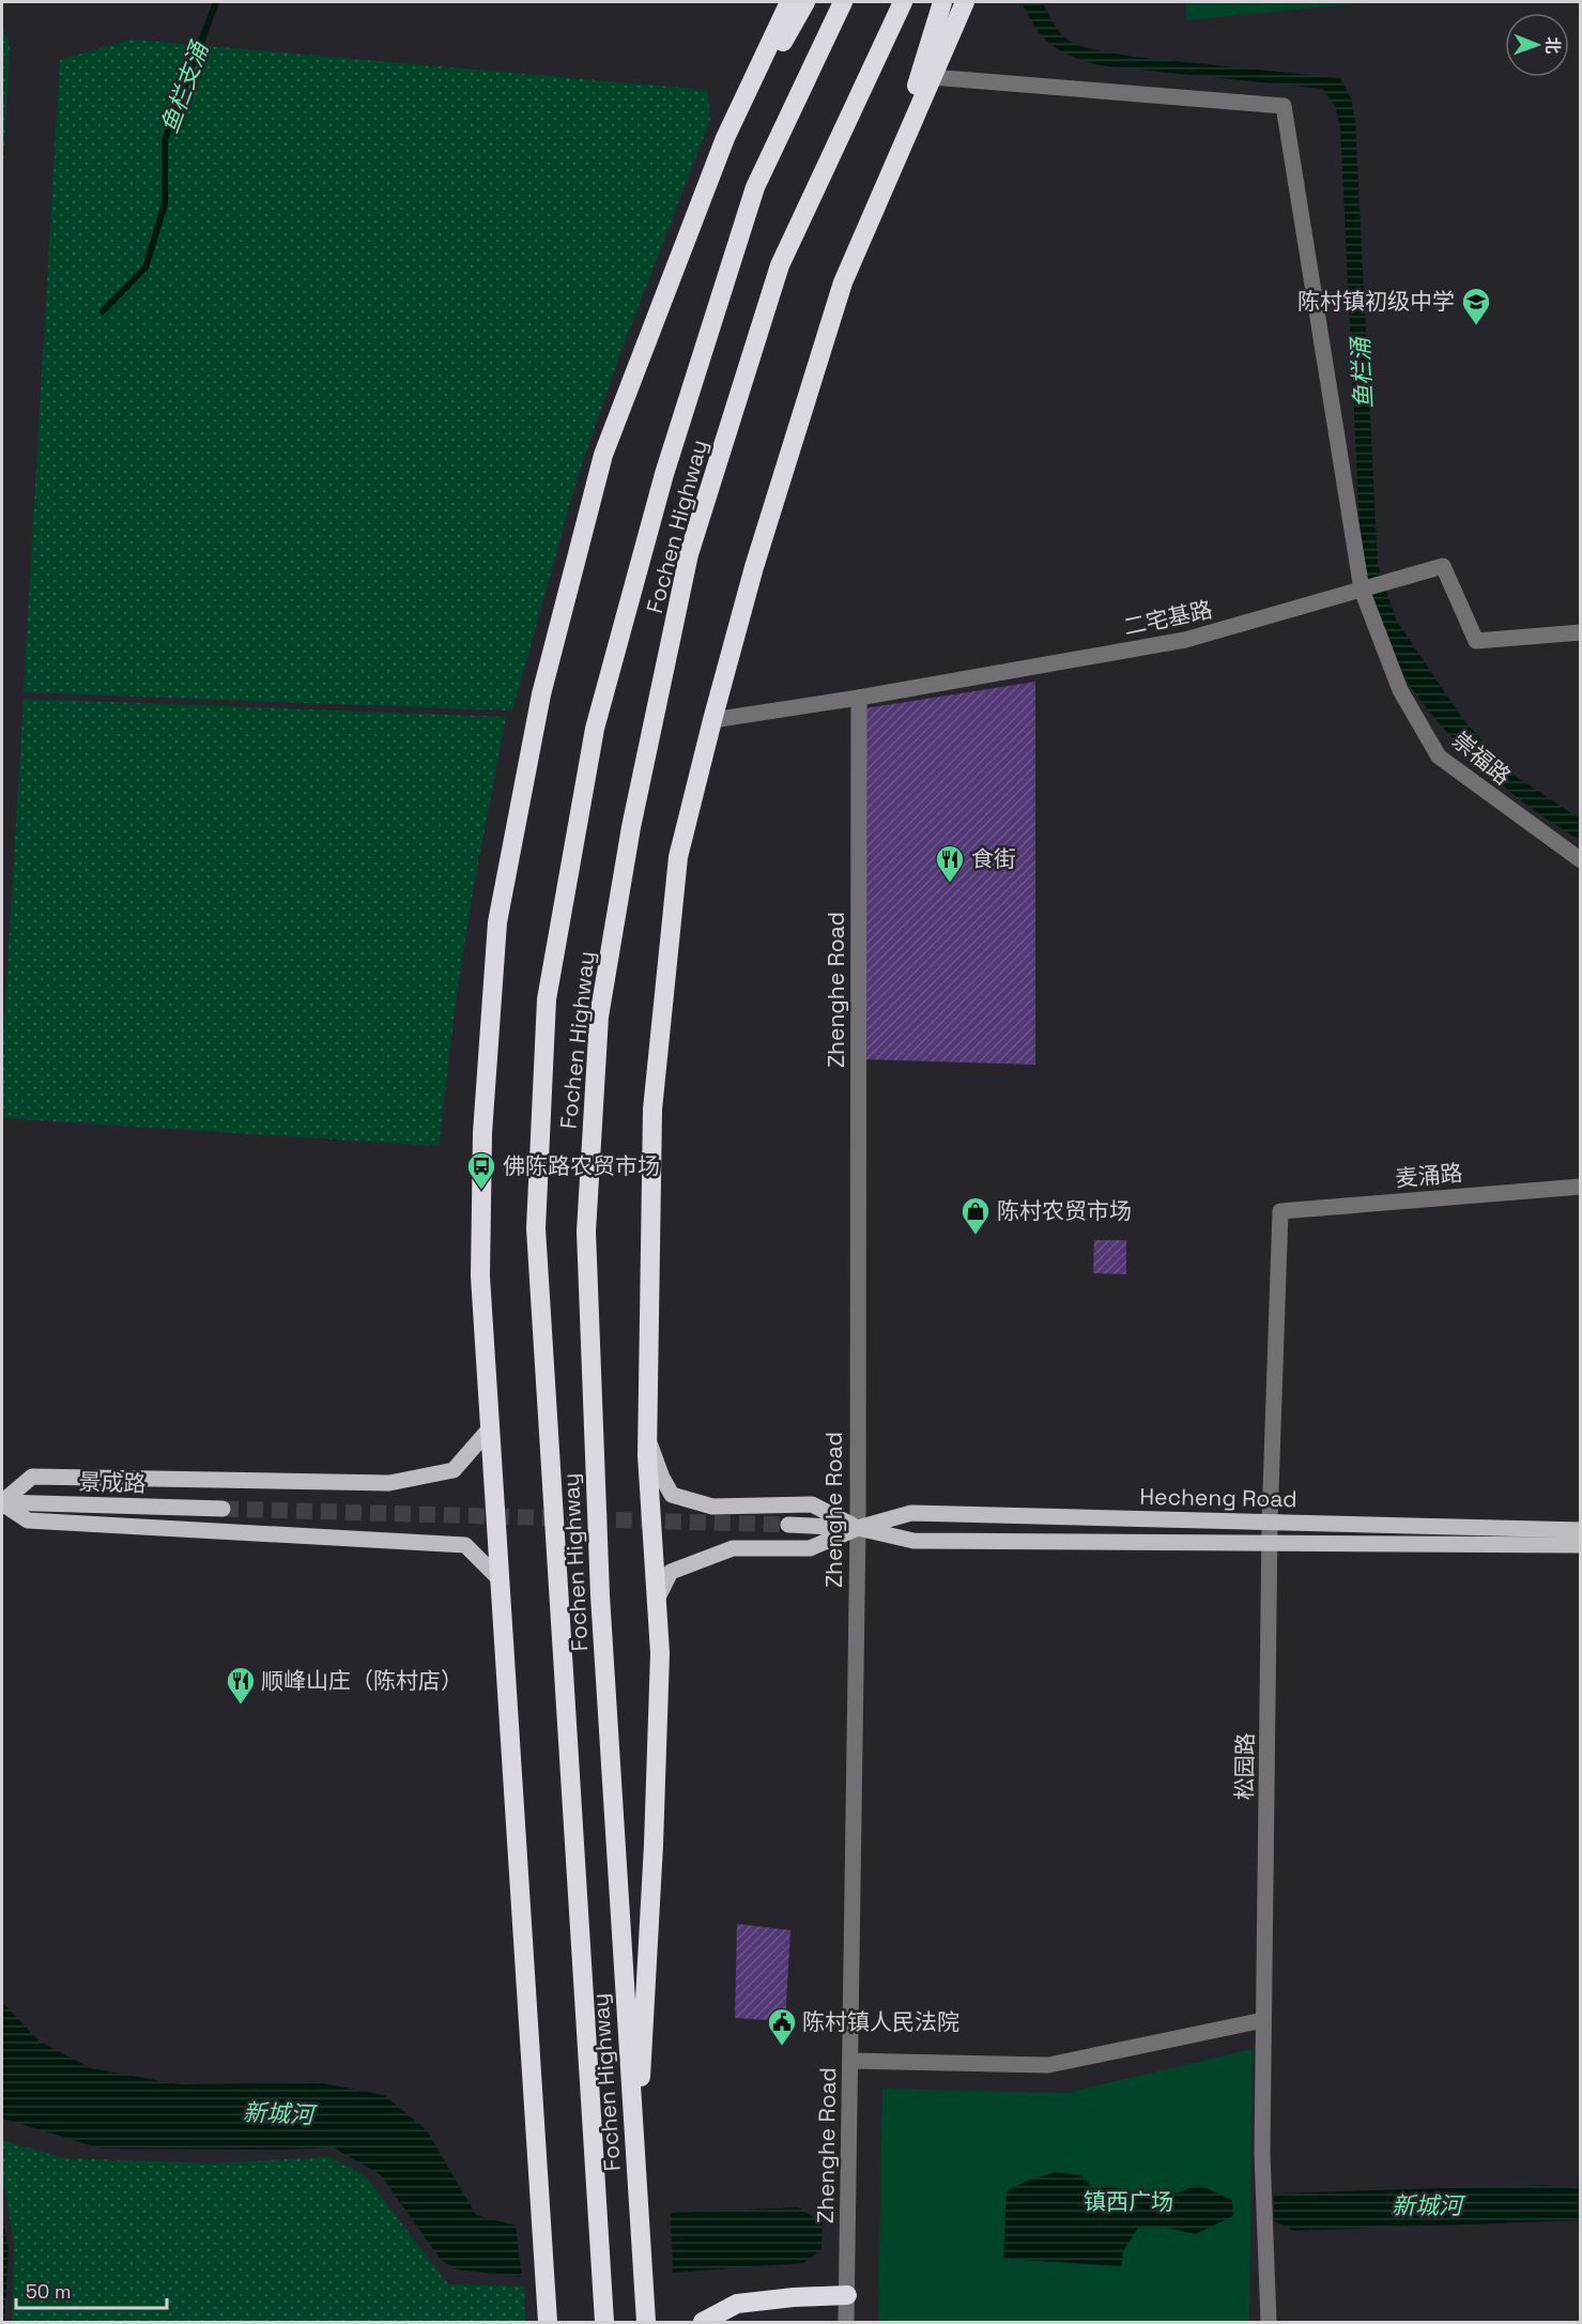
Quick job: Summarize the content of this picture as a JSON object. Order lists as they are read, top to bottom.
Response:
{
  "streets": {
    "highway": ["Fochen Highway"],
    "main road": ["景成路", "Hecheng Road"],
    "street": [
      "二宅基路",
      "崇福路",
      "Zhenghe Road",
      "麦涌路",
      "松园路"
    ]
  },
  "crossings": [
    ["二宅基路", "崇福路"],
    ["二宅基路", "Zhenghe Road"],
    ["Zhenghe Road", "Hecheng Road"],
    ["麦涌路", "松园路"],
    ["Hecheng Road", "松园路"]
  ],
  "water": ["鱼栏支涌", "鱼栏涌", "新城河"],
  "parks": ["镇西广场"],
  "places": {
    "school or university": ["陈村镇初级中学"],
    "restaurant": ["食街", "顺峰山庄（陈村店）"],
    "bus stop": ["佛陈路农贸市场"],
    "shop": ["陈村农贸市场"],
    "public building": ["陈村镇人民法院"]
  },
  "scale_bar": "50 m",
  "north": "right"
}
